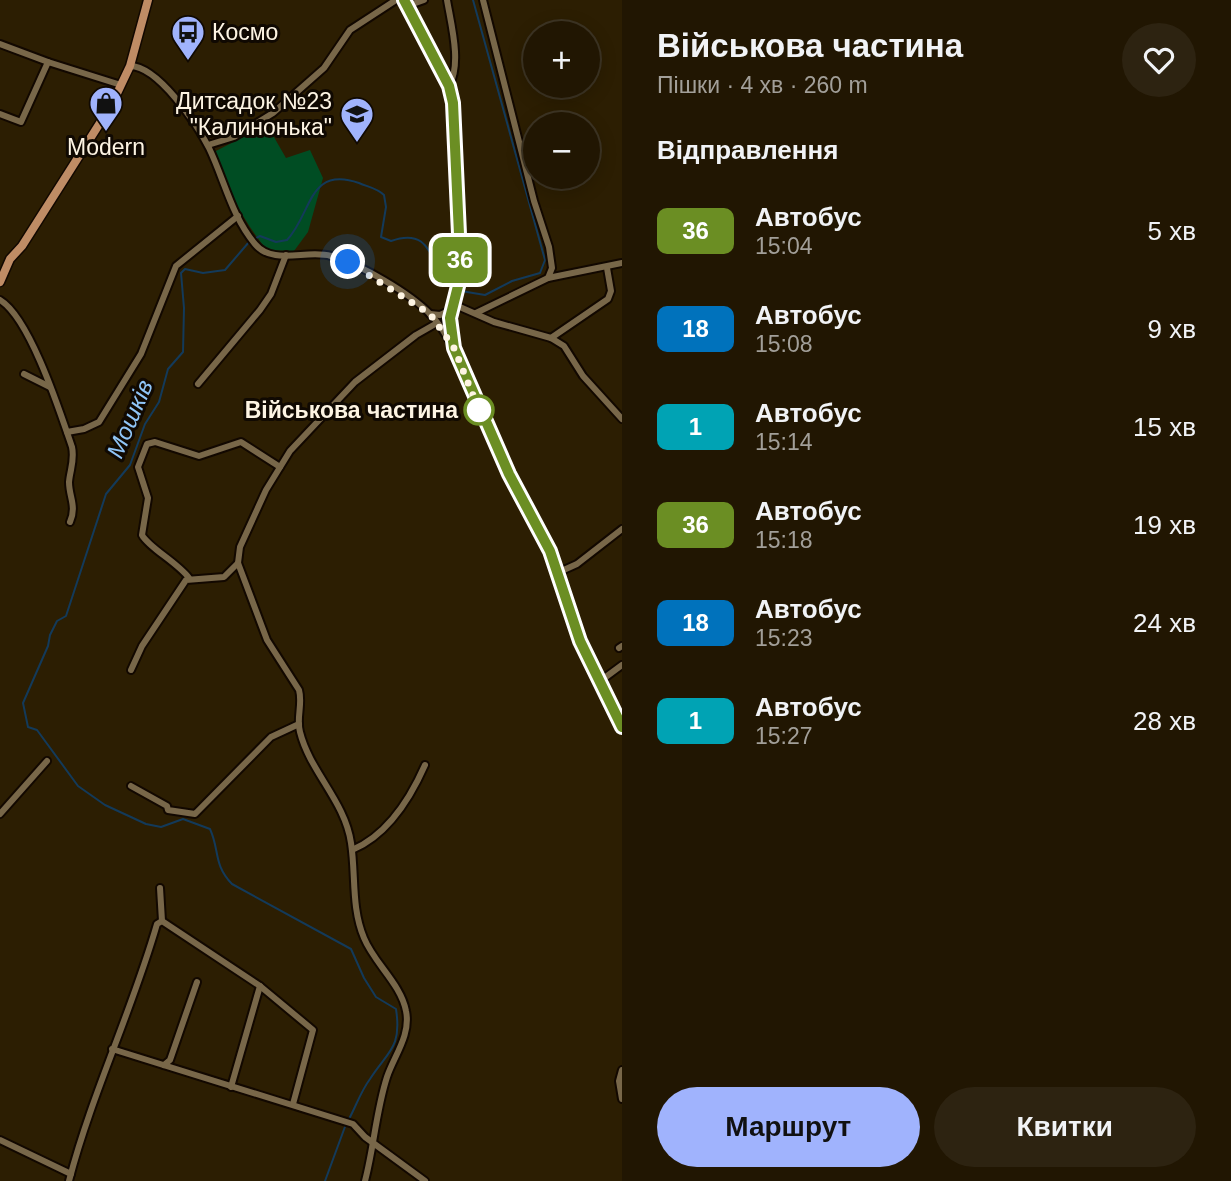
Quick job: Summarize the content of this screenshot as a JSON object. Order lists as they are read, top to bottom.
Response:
{
  "water": ["Мошків"],
  "places": {
    "bus stop": ["Космо"],
    "shop": ["Modern"],
    "school or university": ["Дитсадок №23 \"Калинонька\""],
    "other": ["Військова частина"]
  },
  "lines": ["bus line 36"],
  "page": {
    "on_map": "36",
    "heading": [
      ["Військова частина", "Пішки · 4 хв · 260 m"],
      "Відправлення"
    ],
    "map_buttons": ["+", "−"],
    "list": [
      {
        "mark": "36",
        "name": "Автобус",
        "note": "15:04",
        "value": "5 хв"
      },
      {
        "mark": "18",
        "name": "Автобус",
        "note": "15:08",
        "value": "9 хв"
      },
      {
        "mark": "1",
        "name": "Автобус",
        "note": "15:14",
        "value": "15 хв"
      },
      {
        "mark": "36",
        "name": "Автобус",
        "note": "15:18",
        "value": "19 хв"
      },
      {
        "mark": "18",
        "name": "Автобус",
        "note": "15:23",
        "value": "24 хв"
      },
      {
        "mark": "1",
        "name": "Автобус",
        "note": "15:27",
        "value": "28 хв"
      }
    ],
    "buttons": ["Маршрут", "Квитки"]
  }
}
